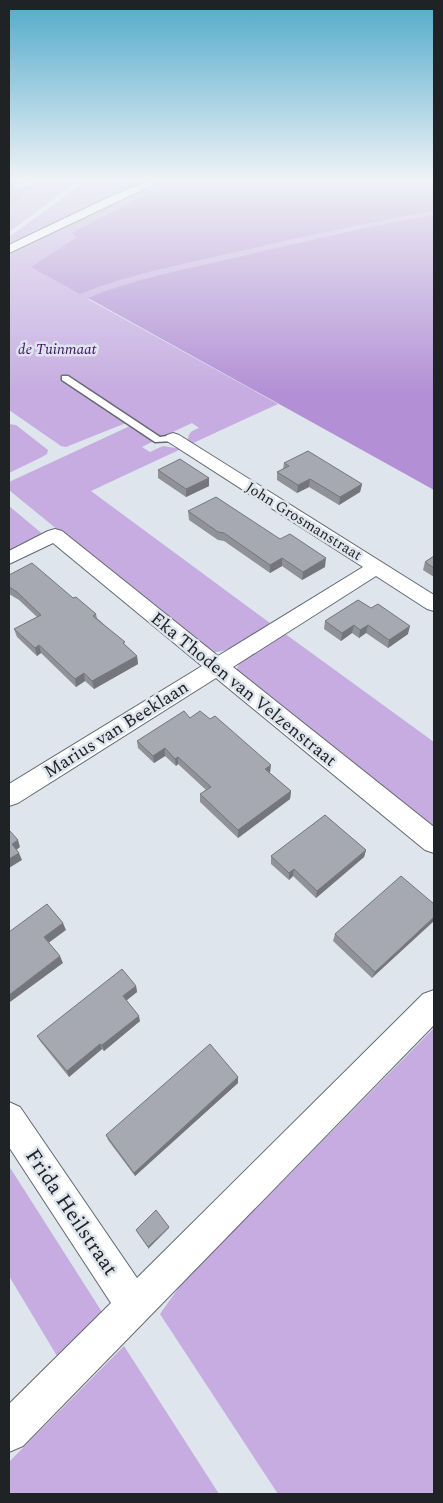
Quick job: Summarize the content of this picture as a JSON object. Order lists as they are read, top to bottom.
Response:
{
  "streets": {
    "street": [
      "John Grosmanstraat",
      "Eka Thoden van Velzenstraat",
      "Marius van Beeklaan",
      "Frida Heilstraat"
    ]
  },
  "crossings": [
    ["John Grosmanstraat", "Marius van Beeklaan"],
    ["Eka Thoden van Velzenstraat", "Marius van Beeklaan"]
  ],
  "parks": ["de Tuinmaat"]
}
